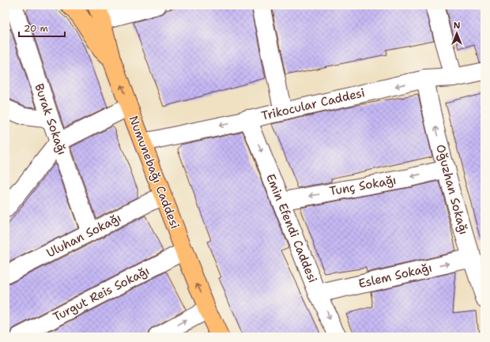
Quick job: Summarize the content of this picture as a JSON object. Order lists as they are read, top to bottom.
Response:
{
  "streets": {
    "main road": ["Numunebağı Caddesi"],
    "street": [
      "Trikocular Caddesi",
      "Burak Sokağı",
      "Tunç Sokağı",
      "Oğuzhan Sokağı",
      "Emin Efendi Caddesi",
      "Uluhan Sokağı",
      "Eslem Sokağı",
      "Turgut Reis Sokağı"
    ]
  },
  "crossings": [
    ["Trikocular Caddesi", "Numunebağı Caddesi"],
    ["Trikocular Caddesi", "Oğuzhan Sokağı"],
    ["Trikocular Caddesi", "Emin Efendi Caddesi"],
    ["Burak Sokağı", "Uluhan Sokağı"],
    ["Numunebağı Caddesi", "Uluhan Sokağı"],
    ["Numunebağı Caddesi", "Turgut Reis Sokağı"],
    ["Tunç Sokağı", "Oğuzhan Sokağı"],
    ["Tunç Sokağı", "Emin Efendi Caddesi"],
    ["Oğuzhan Sokağı", "Eslem Sokağı"],
    ["Emin Efendi Caddesi", "Eslem Sokağı"]
  ],
  "one_way": [
    "Trikocular Caddesi",
    "Tunç Sokağı",
    "Oğuzhan Sokağı",
    "Emin Efendi Caddesi",
    "Eslem Sokağı"
  ],
  "scale_bar": "20 m",
  "north": "top"
}
